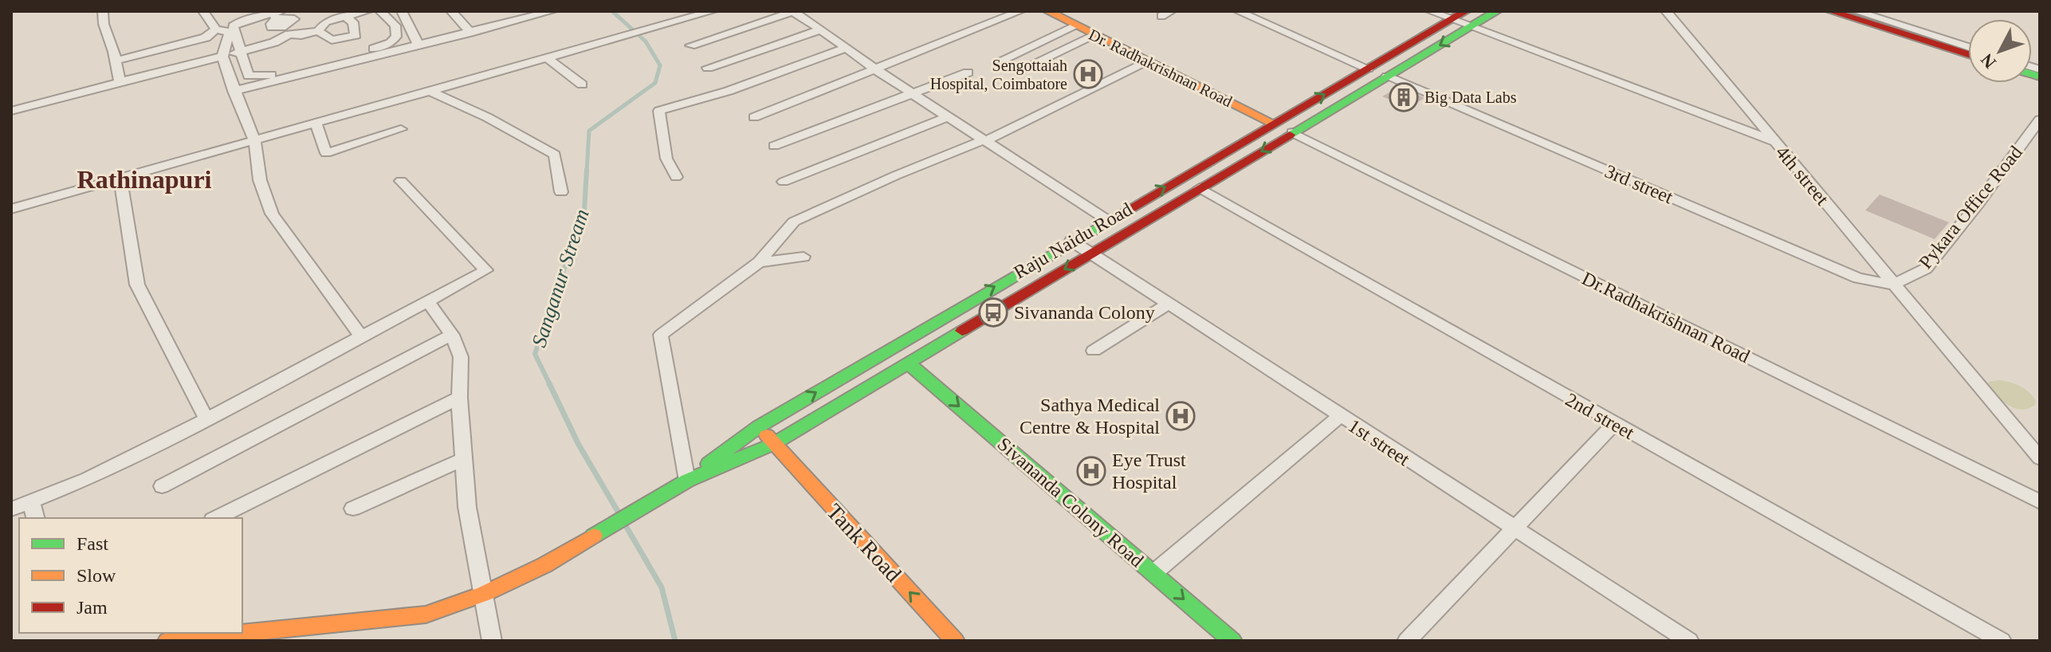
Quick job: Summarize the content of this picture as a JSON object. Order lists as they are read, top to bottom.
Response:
{
  "streets": {
    "main road": [
      "Dr. Radhakrishnan Road",
      "Raju Naidu Road",
      "Sivananda Colony Road",
      "Tank Road"
    ],
    "street": [
      "4th street",
      "3rd street",
      "Pykara Office Road",
      "Dr.Radhakrishnan Road",
      "2nd street",
      "1st street"
    ]
  },
  "crossings": [
    ["Dr. Radhakrishnan Road", "Raju Naidu Road"],
    ["4th street", "3rd street"],
    ["4th street", "Pykara Office Road"],
    ["4th street", "Raju Naidu Road"],
    ["3rd street", "Pykara Office Road"],
    ["3rd street", "Raju Naidu Road"],
    ["Raju Naidu Road", "Dr.Radhakrishnan Road"],
    ["Raju Naidu Road", "2nd street"],
    ["Raju Naidu Road", "1st street"],
    ["Raju Naidu Road", "Sivananda Colony Road"],
    ["Raju Naidu Road", "Tank Road"]
  ],
  "one_way": ["Sivananda Colony Road", "Tank Road"],
  "districts": ["Rathinapuri"],
  "water": ["Sanganur Stream"],
  "places": {
    "hospital": ["Sengottaiah Hospital, Coimbatore", "Sathya Medical Centre & Hospital", "Eye Trust Hospital"],
    "building": ["Big Data Labs"],
    "bus stop": ["Sivananda Colony"]
  },
  "legend": ["Fast", "Slow", "Jam"],
  "north": "bottom left"
}
